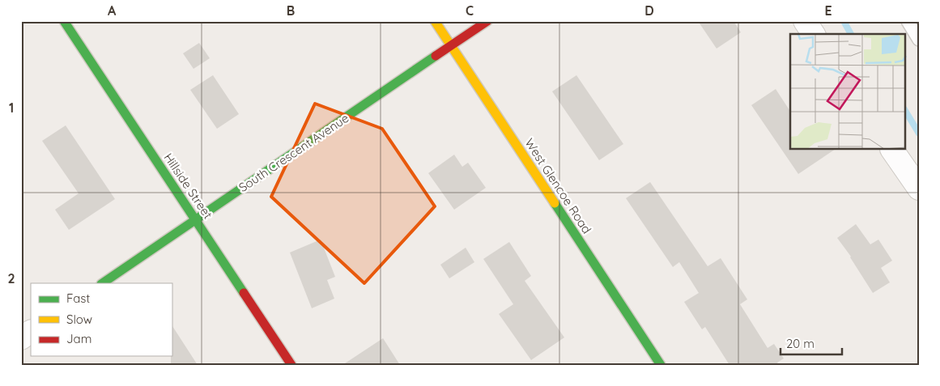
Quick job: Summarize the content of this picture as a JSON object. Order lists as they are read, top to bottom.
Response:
{
  "streets": {
    "street": ["South Crescent Avenue", "Hillside Street", "West Glencoe Road"]
  },
  "crossings": [
    ["South Crescent Avenue", "Hillside Street"],
    ["South Crescent Avenue", "West Glencoe Road"]
  ],
  "legend": ["Fast", "Slow", "Jam"],
  "scale_bar": "20 m",
  "grid": {
    "columns": [
      "A",
      "B",
      "C",
      "D",
      "E"
    ],
    "rows": ["1", "2"]
  }
}
